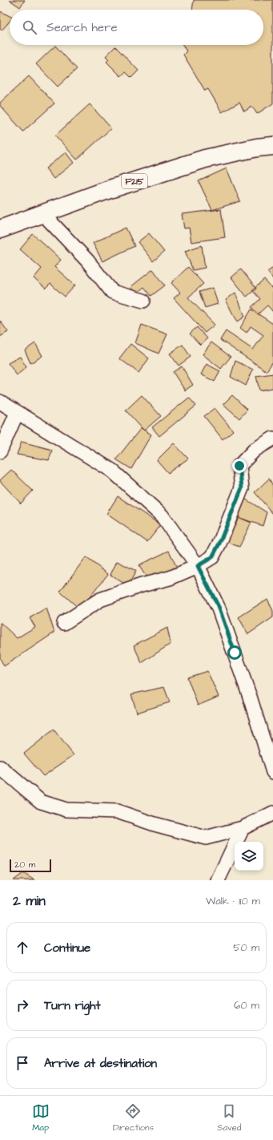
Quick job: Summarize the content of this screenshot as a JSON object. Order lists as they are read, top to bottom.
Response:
{
  "streets": {
    "main road": ["F215"]
  },
  "scale_bar": "20 m",
  "page": {
    "search": "Search here",
    "scale": "20 m",
    "heading": ["2 min", "Walk · 110 m"],
    "list": [
      ["Continue", "50 m"],
      ["Turn right", "60 m"],
      "Arrive at destination"
    ],
    "nav": ["Map", "Directions", "Saved"]
  }
}
